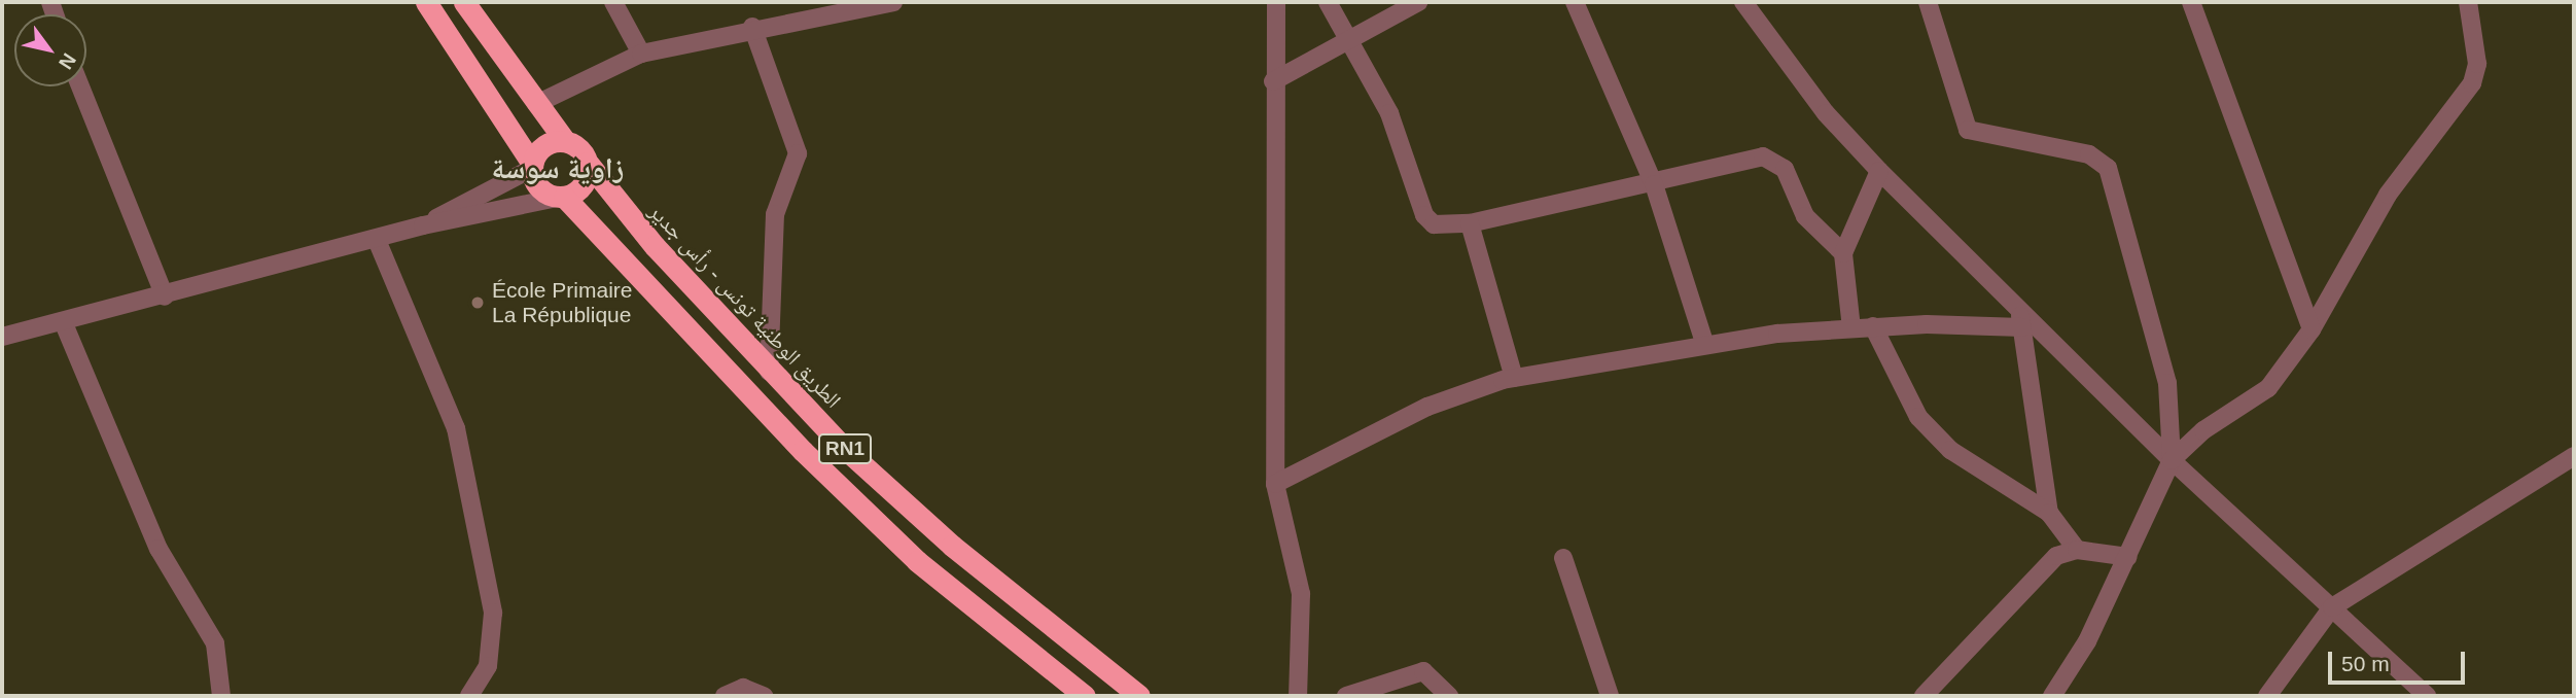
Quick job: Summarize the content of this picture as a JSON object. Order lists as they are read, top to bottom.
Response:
{
  "streets": {
    "highway": ["الطريق الوطنية تونس - رأس جدير", "RN1"]
  },
  "crossings": [
    ["الطريق الوطنية تونس - رأس جدير", "RN1"]
  ],
  "districts": ["زاوية سوسة"],
  "places": ["École Primaire La République"],
  "scale_bar": "50 m",
  "north": "bottom right"
}
